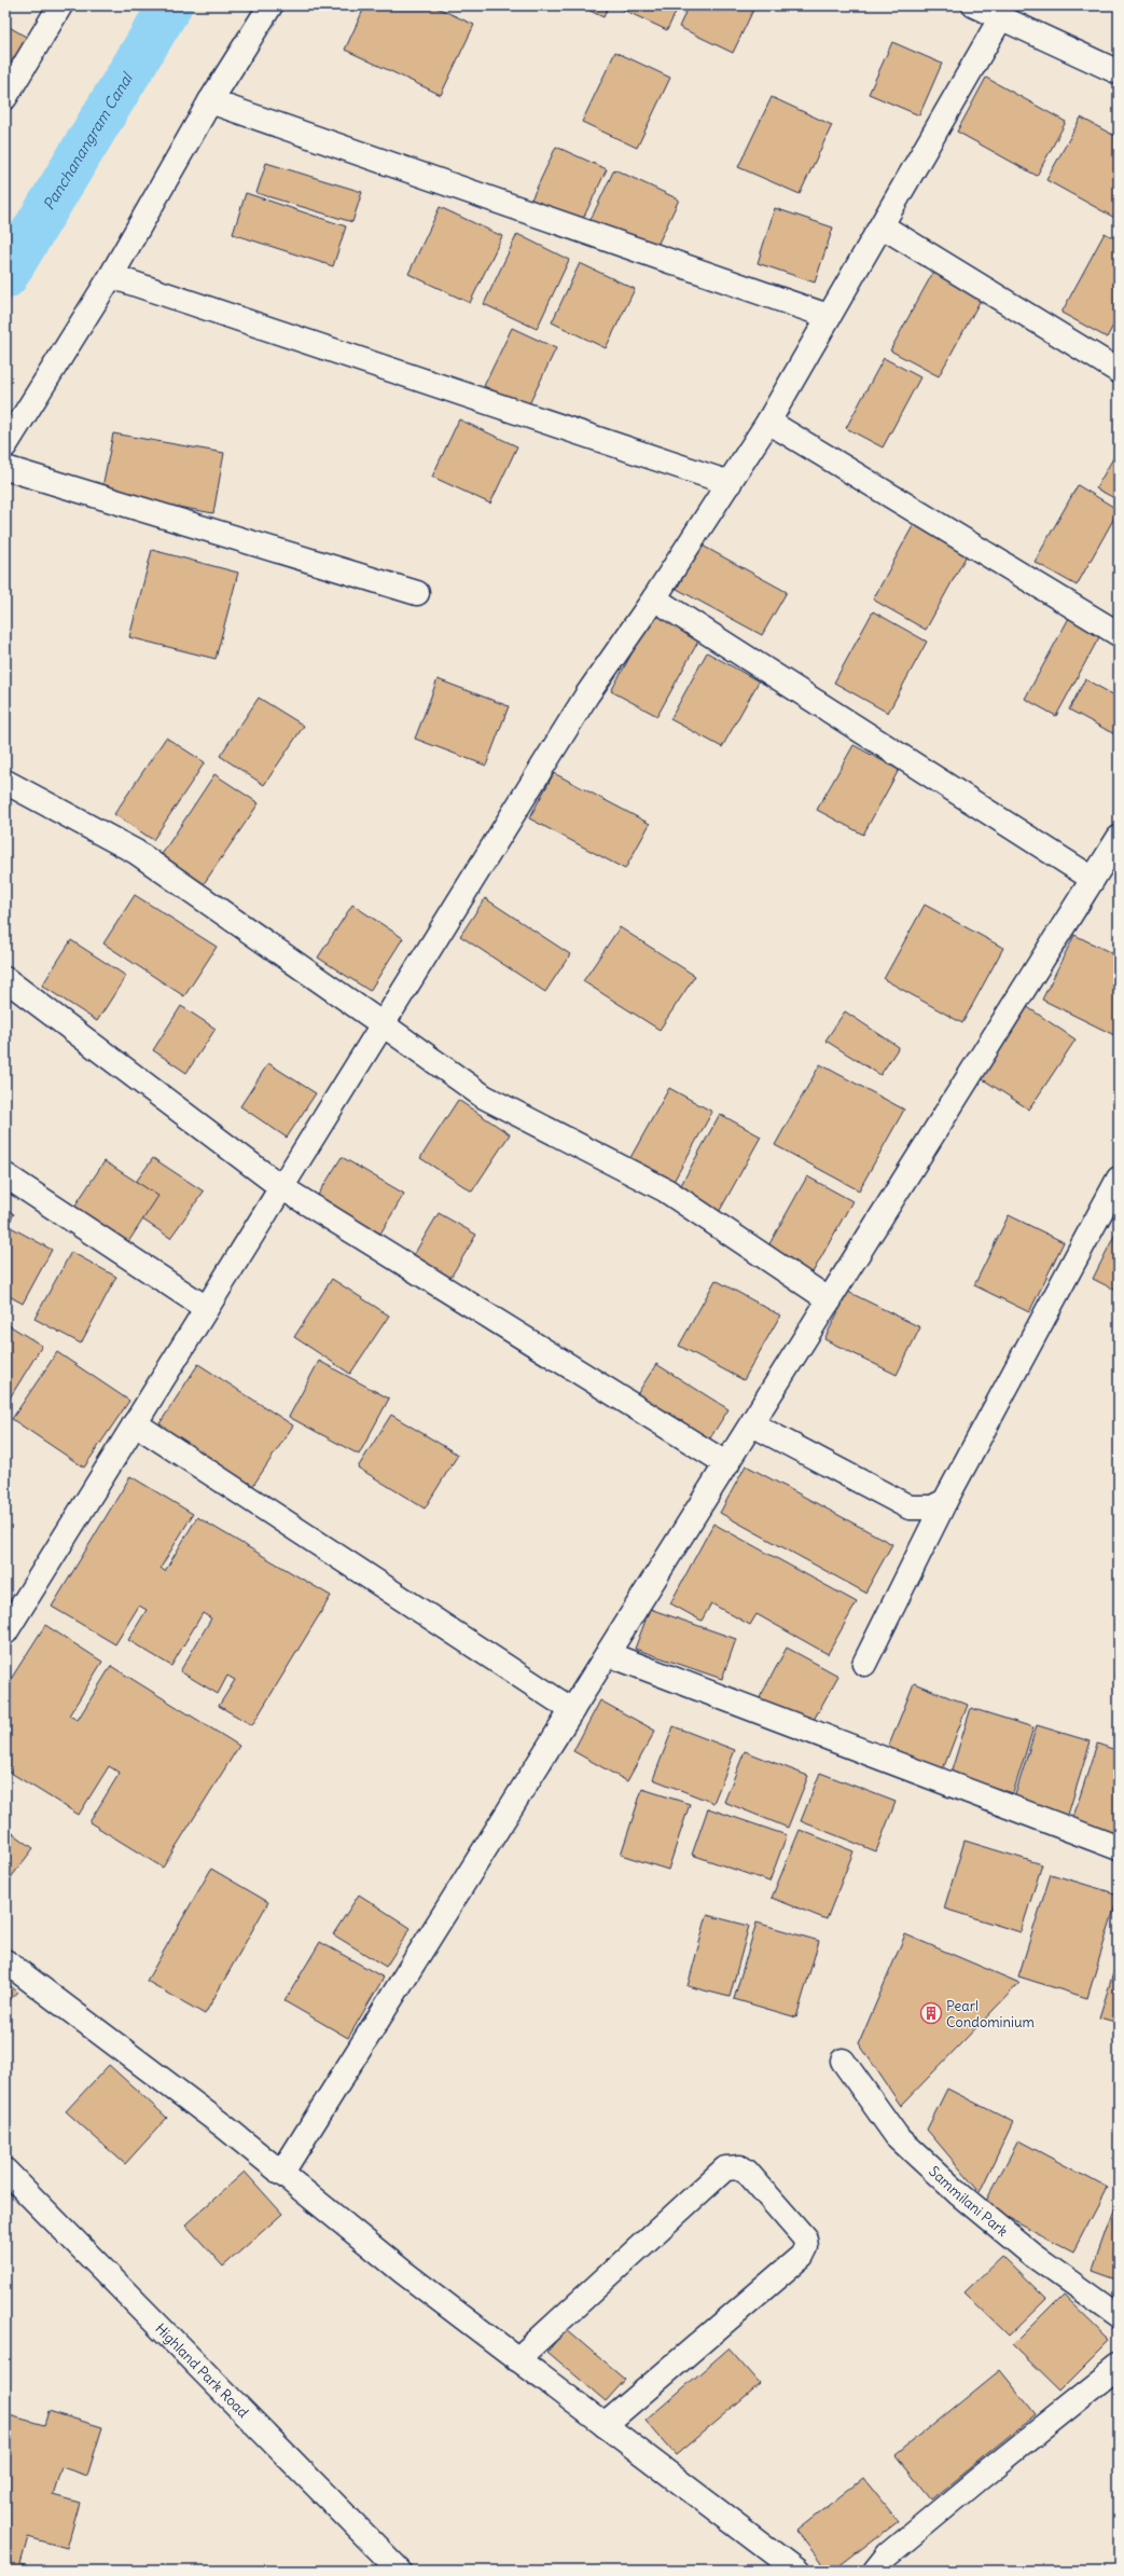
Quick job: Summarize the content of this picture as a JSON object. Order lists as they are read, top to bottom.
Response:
{
  "streets": {
    "street": ["Sammilani Park", "Highland Park Road"]
  },
  "water": ["Panchanangram Canal"],
  "places": {
    "building": ["Pearl Condominium"]
  }
}
